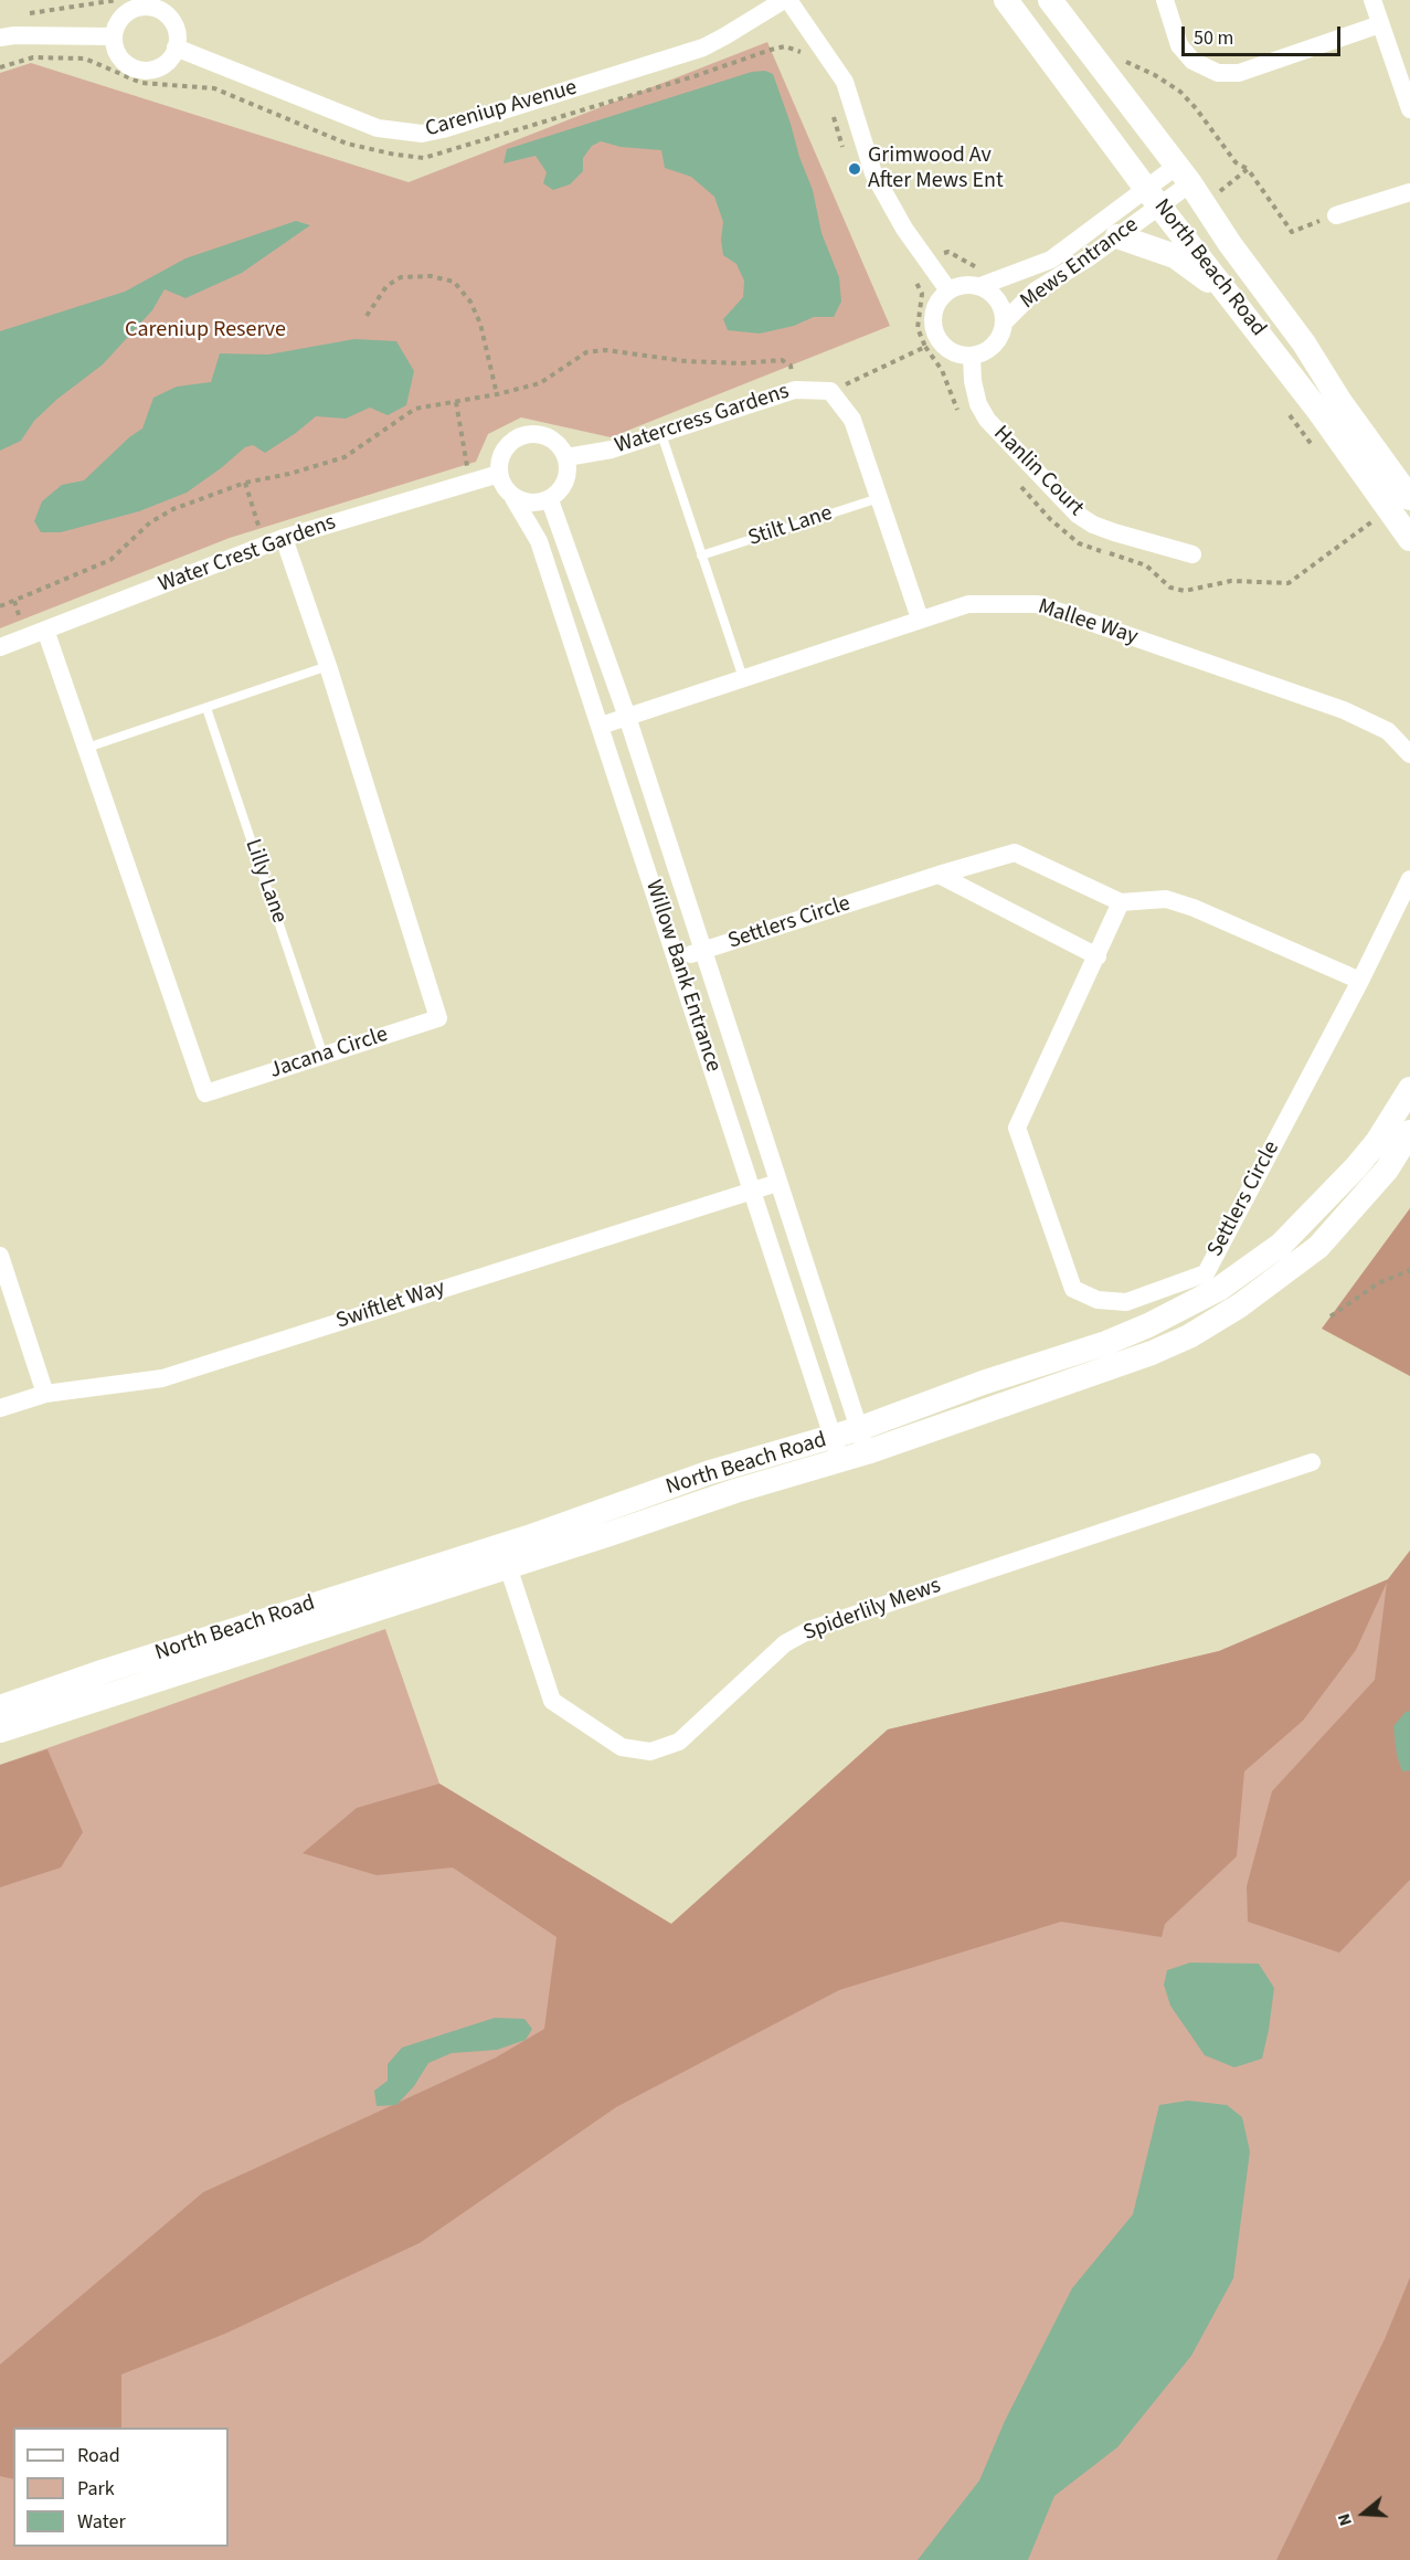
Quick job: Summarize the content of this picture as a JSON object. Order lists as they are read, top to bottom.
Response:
{
  "streets": {
    "main road": ["North Beach Road"],
    "street": [
      "Careniup Avenue",
      "Mews Entrance",
      "Watercress Gardens",
      "Hanlin Court",
      "Water Crest Gardens",
      "Mallee Way",
      "Settlers Circle",
      "Willow Bank Entrance",
      "Jacana Circle",
      "Swiftlet Way",
      "Spiderlily Mews"
    ],
    "lane": ["Stilt Lane", "Lilly Lane"]
  },
  "crossings": [
    ["Mews Entrance", "North Beach Road"],
    ["Mews Entrance", "Hanlin Court"],
    ["North Beach Road", "Willow Bank Entrance"],
    ["North Beach Road", "Spiderlily Mews"],
    ["Watercress Gardens", "Water Crest Gardens"],
    ["Watercress Gardens", "Willow Bank Entrance"],
    ["Water Crest Gardens", "Willow Bank Entrance"],
    ["Water Crest Gardens", "Jacana Circle"],
    ["Mallee Way", "Willow Bank Entrance"],
    ["Lilly Lane", "Jacana Circle"],
    ["Settlers Circle", "Willow Bank Entrance"],
    ["Willow Bank Entrance", "Swiftlet Way"]
  ],
  "parks": ["Careniup Reserve"],
  "places": ["Grimwood Av After Mews Ent"],
  "legend": ["Road", "Park", "Water"],
  "scale_bar": "50 m",
  "north": "left"
}
